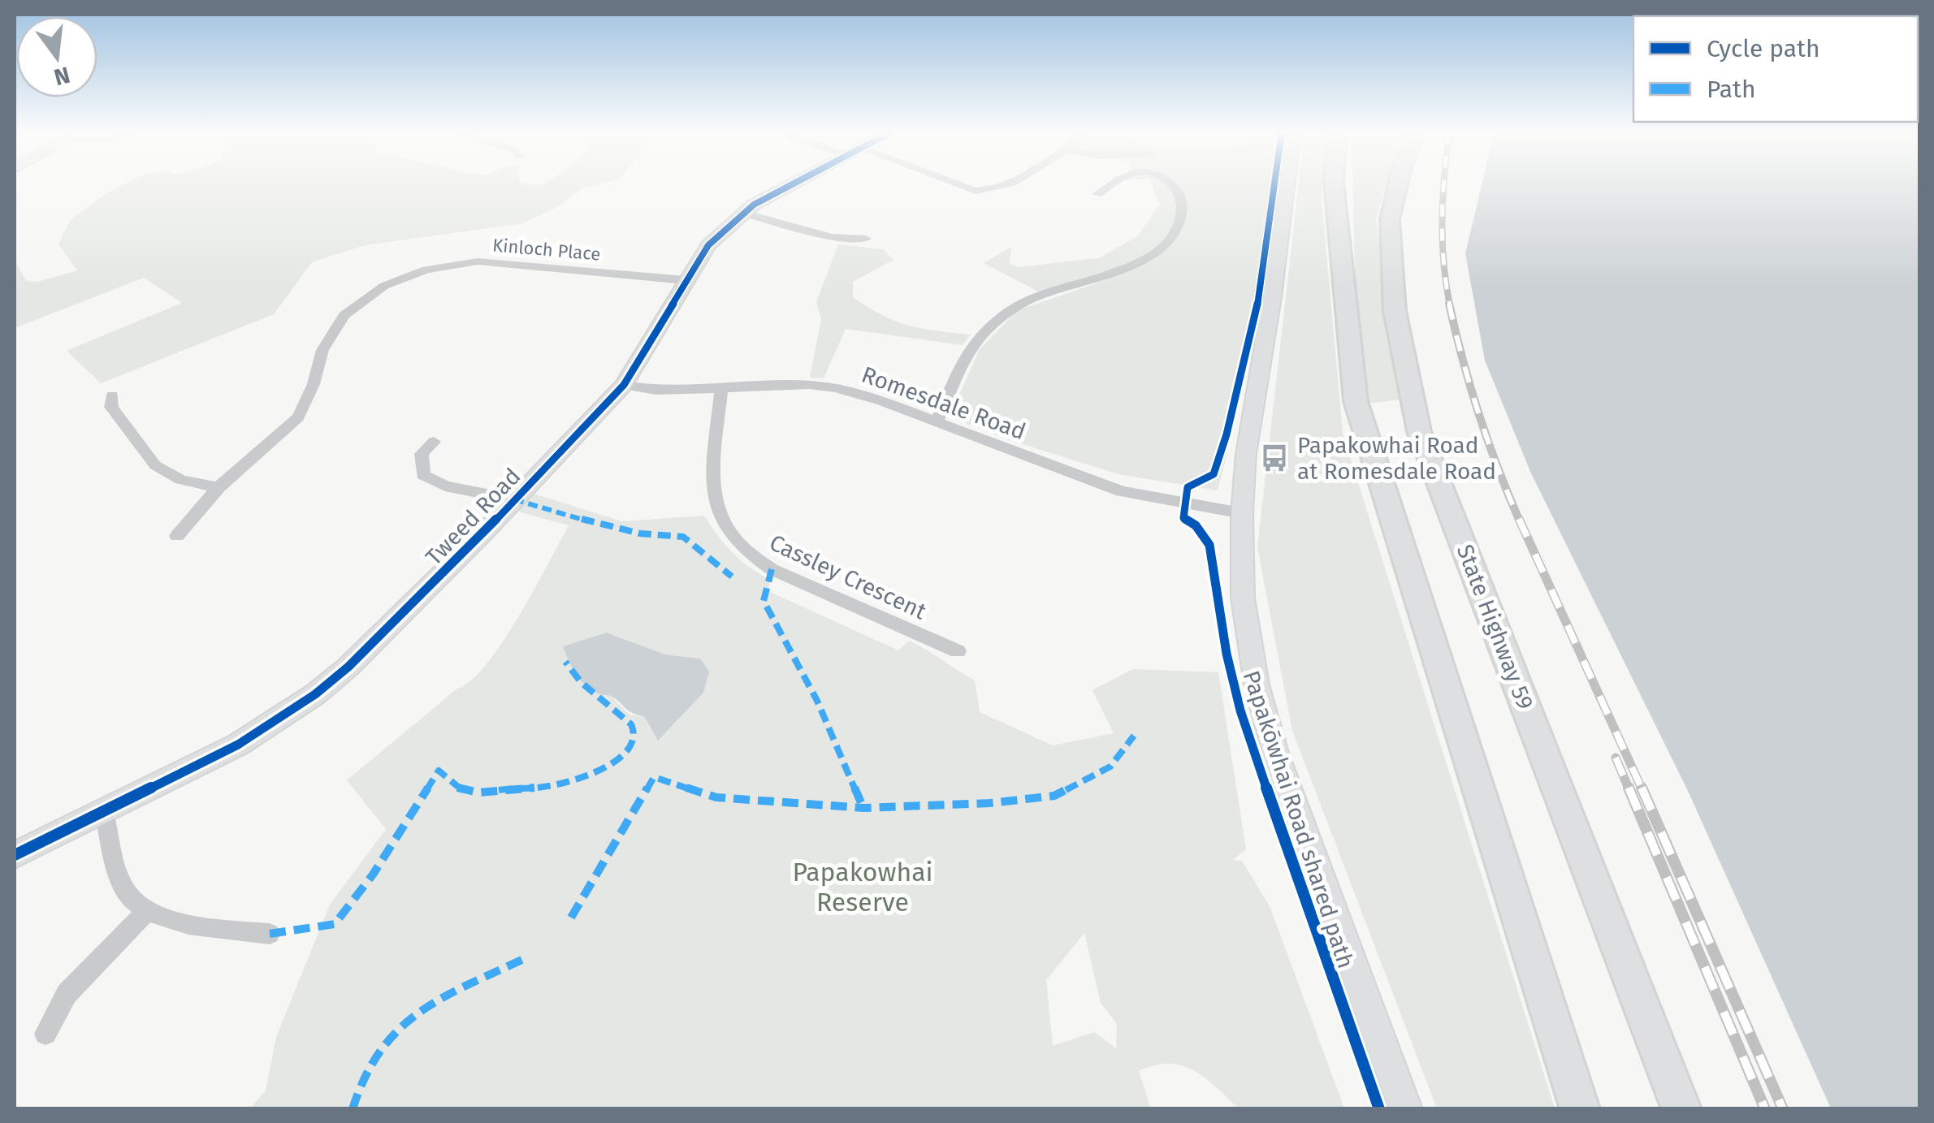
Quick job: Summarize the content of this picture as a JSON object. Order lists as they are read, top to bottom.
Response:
{
  "streets": {
    "main road": ["State Highway 59"],
    "street": [
      "Kinloch Place",
      "Romesdale Road",
      "Tweed Road",
      "Cassley Crescent"
    ],
    "cycle path": ["Papakōwhai Road shared path"]
  },
  "crossings": [
    ["Kinloch Place", "Tweed Road"],
    ["Romesdale Road", "Tweed Road"],
    ["Romesdale Road", "Cassley Crescent"]
  ],
  "parks": ["Papakowhai Reserve"],
  "places": {
    "bus stop": ["Papakowhai Road at Romesdale Road"]
  },
  "legend": ["Cycle path", "Path"],
  "north": "bottom"
}
